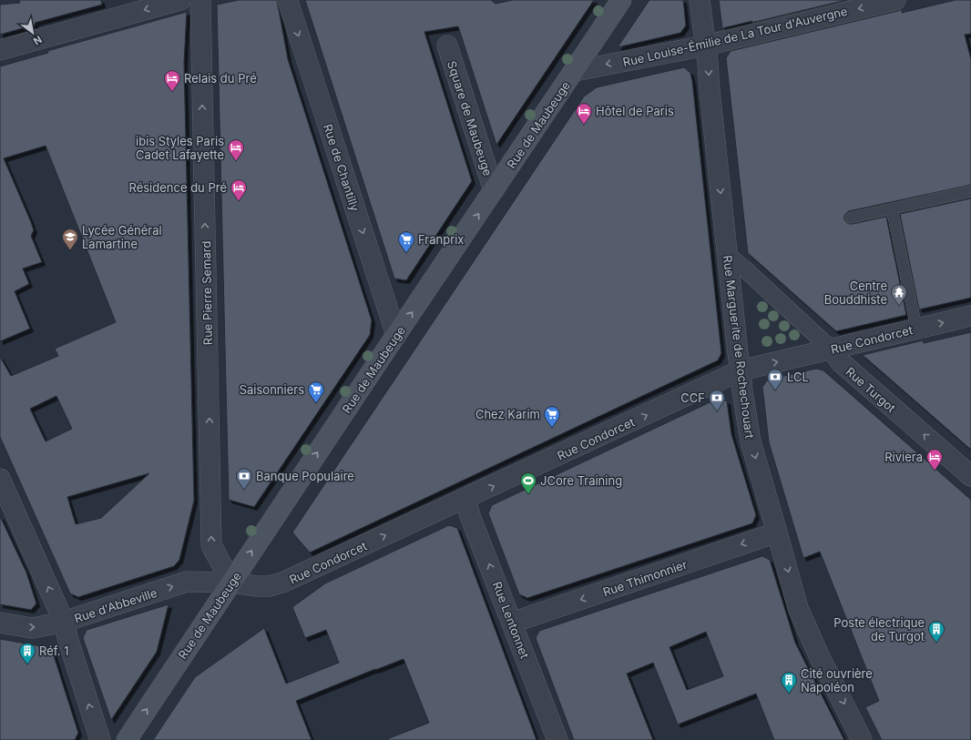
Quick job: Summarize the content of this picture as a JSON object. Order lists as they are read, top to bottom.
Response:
{
  "streets": {
    "main road": ["Rue de Maubeuge"],
    "street": [
      "Rue Louise-Émilie de La Tour d'Auvergne",
      "Square de Maubeuge",
      "Rue de Chantilly",
      "Rue Pierre Semard",
      "Rue Condorcet",
      "Rue Marguerite de Rochechouart",
      "Rue Turgot",
      "Rue Thimonnier",
      "Rue d'Abbeville",
      "Rue Lentonnet"
    ]
  },
  "crossings": [
    ["Rue Louise-Émilie de La Tour d'Auvergne", "Rue de Maubeuge"],
    ["Rue Louise-Émilie de La Tour d'Auvergne", "Rue Marguerite de Rochechouart"],
    ["Square de Maubeuge", "Rue de Maubeuge"],
    ["Rue de Maubeuge", "Rue de Chantilly"],
    ["Rue de Maubeuge", "Rue Pierre Semard"],
    ["Rue de Maubeuge", "Rue Condorcet"],
    ["Rue de Maubeuge", "Rue d'Abbeville"],
    ["Rue Pierre Semard", "Rue Condorcet"],
    ["Rue Pierre Semard", "Rue d'Abbeville"],
    ["Rue Condorcet", "Rue Marguerite de Rochechouart"],
    ["Rue Condorcet", "Rue Turgot"],
    ["Rue Condorcet", "Rue d'Abbeville"],
    ["Rue Condorcet", "Rue Lentonnet"],
    ["Rue Marguerite de Rochechouart", "Rue Turgot"],
    ["Rue Marguerite de Rochechouart", "Rue Thimonnier"],
    ["Rue Thimonnier", "Rue Lentonnet"]
  ],
  "one_way": [
    "Rue Louise-Émilie de La Tour d'Auvergne",
    "Rue de Maubeuge",
    "Rue de Chantilly",
    "Rue Pierre Semard",
    "Rue Condorcet",
    "Rue Marguerite de Rochechouart",
    "Rue Turgot",
    "Rue Thimonnier",
    "Rue d'Abbeville",
    "Rue Lentonnet"
  ],
  "places": {
    "hotel": [
      "Relais du Pré",
      "Hôtel de Paris",
      "ibis Styles Paris Cadet Lafayette",
      "Résidence du Pré",
      "Riviera"
    ],
    "school or university": ["Lycée Général Lamartine"],
    "supermarket": ["Franprix", "Saisonniers", "Chez Karim"],
    "temple": ["Centre Bouddhiste"],
    "bank": ["LCL", "CCF", "Banque Populaire"],
    "sports": ["JCore Training"],
    "building": ["Poste électrique de Turgot", "Réf. 1", "Cité ouvrière Napoléon"]
  },
  "north": "bottom right"
}
